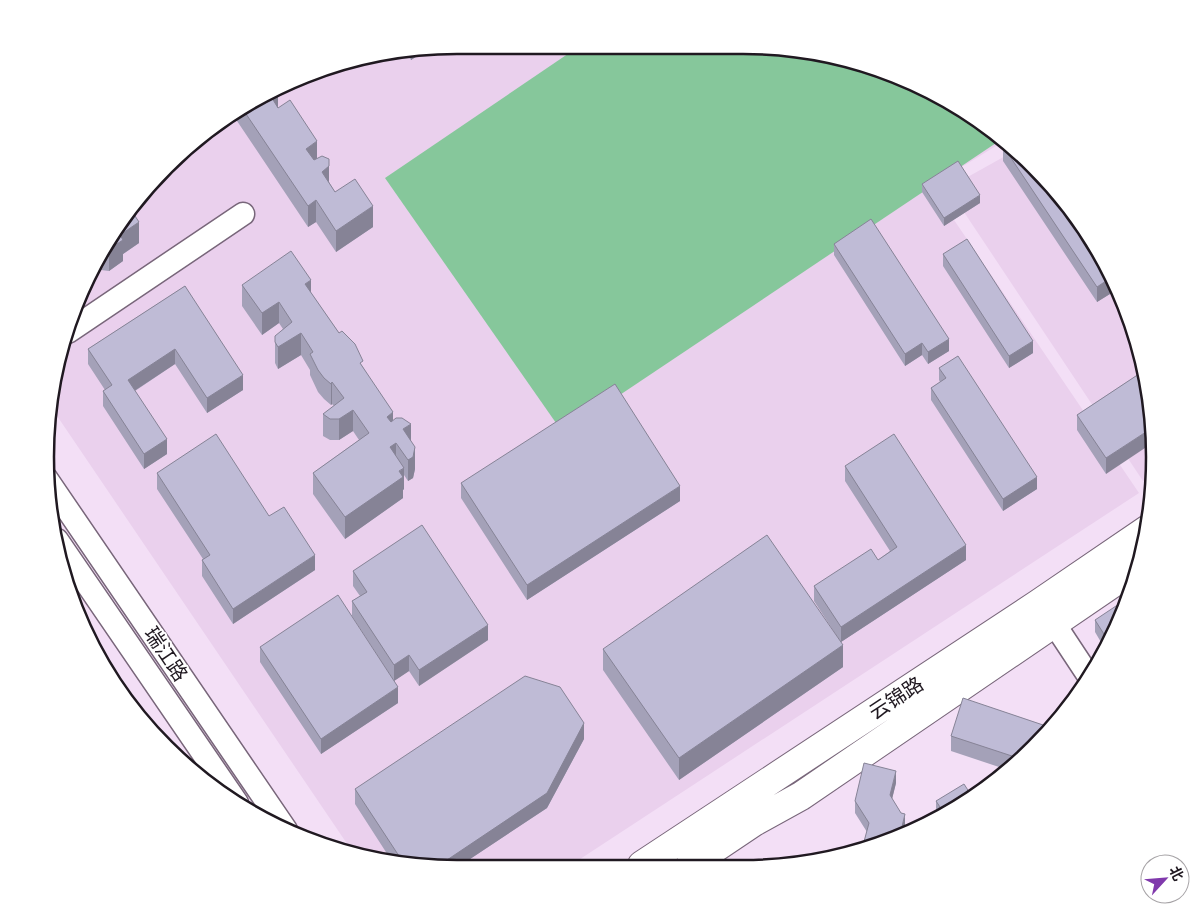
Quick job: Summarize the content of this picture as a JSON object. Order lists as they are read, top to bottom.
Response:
{
  "streets": {
    "main road": ["云锦路"],
    "street": ["瑞江路"]
  },
  "north": "top right"
}
